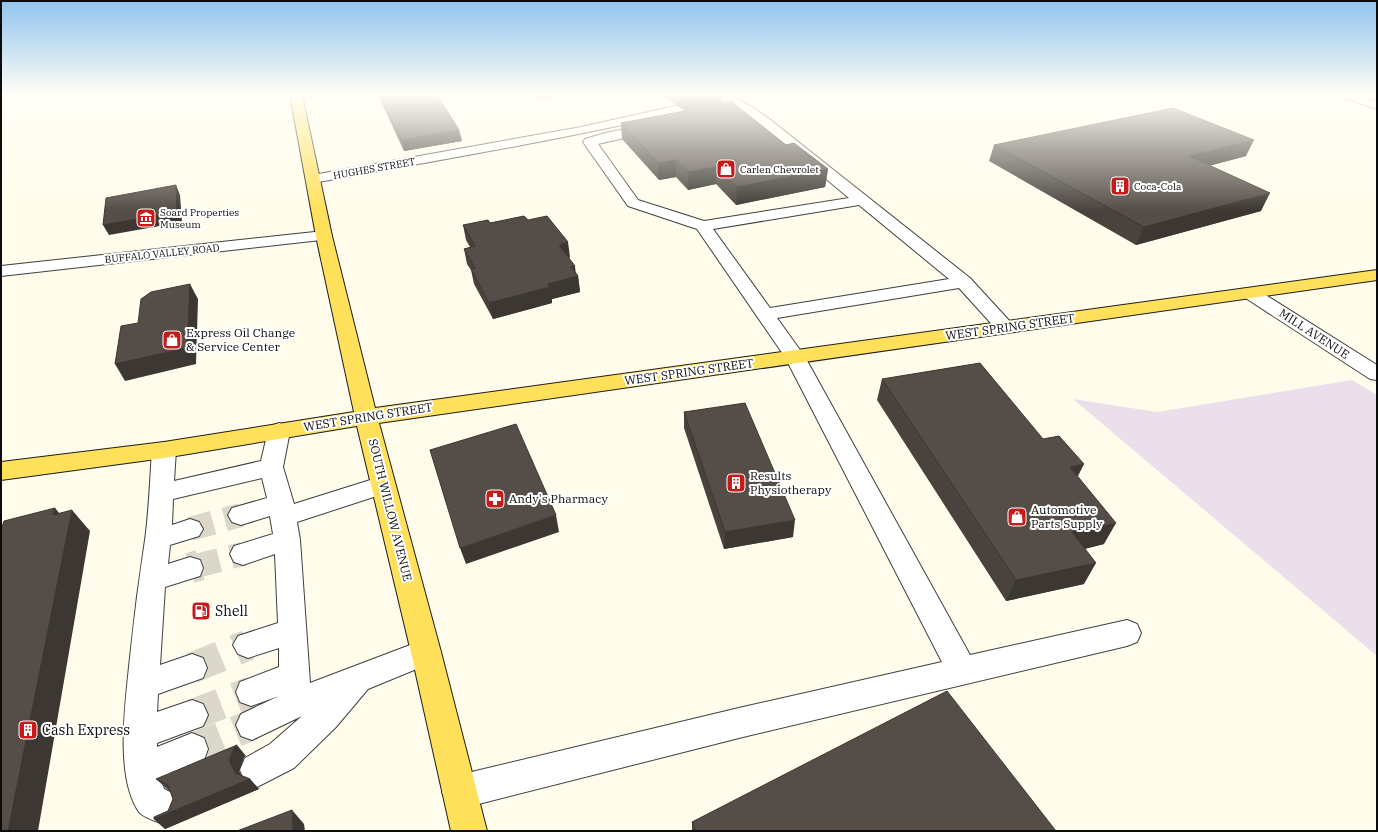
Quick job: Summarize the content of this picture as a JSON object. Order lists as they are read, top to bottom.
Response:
{
  "streets": {
    "main road": ["WEST SPRING STREET", "SOUTH WILLOW AVENUE"],
    "street": ["HUGHES STREET", "BUFFALO VALLEY ROAD", "MILL AVENUE"]
  },
  "crossings": [
    ["HUGHES STREET", "SOUTH WILLOW AVENUE"],
    ["BUFFALO VALLEY ROAD", "SOUTH WILLOW AVENUE"],
    ["WEST SPRING STREET", "MILL AVENUE"],
    ["WEST SPRING STREET", "SOUTH WILLOW AVENUE"]
  ],
  "places": {
    "shop": ["Carlen Chevrolet", "Express Oil Change & Service Center", "Automotive Parts Supply"],
    "building": ["Coca-Cola", "Results Physiotherapy", "Cash Express"],
    "museum": ["Soard Properties Museum"],
    "pharmacy": ["Andy's Pharmacy"],
    "fuel station": ["Shell"]
  }
}
